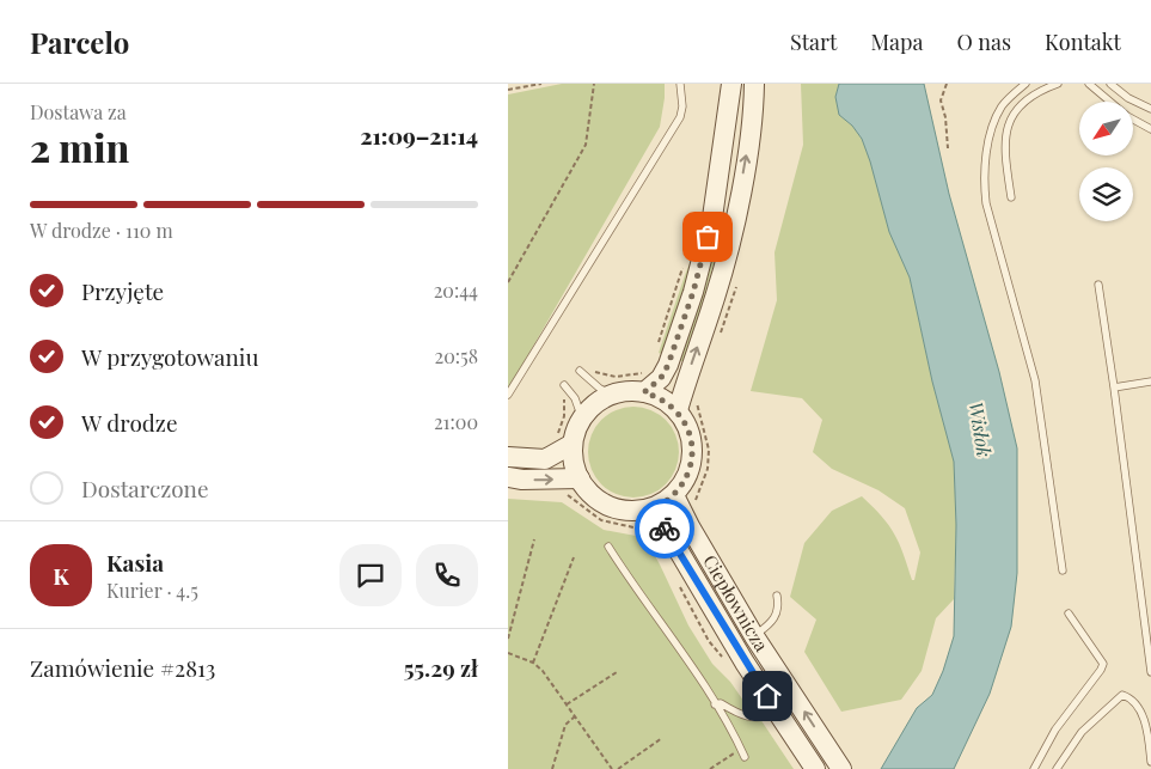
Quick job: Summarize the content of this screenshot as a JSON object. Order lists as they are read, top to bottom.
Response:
{
  "streets": {
    "main road": ["Ciepłownicza"]
  },
  "water": ["Wisłok"],
  "north": "bottom left",
  "page": {
    "header": "Parcelo",
    "nav": [
      "Start",
      "Mapa",
      "O nas",
      "Kontakt"
    ],
    "heading": ["2 min", "Dostawa za", "21:09–21:14"],
    "panel": [
      "Kasia",
      "Kurier · 4.5",
      "Zamówienie #2813",
      "55.29 zł"
    ],
    "bar": "W drodze · 110 m",
    "list": [
      ["Przyjęte", "20:44"],
      ["W przygotowaniu", "20:58"],
      ["W drodze", "21:00"],
      "Dostarczone"
    ],
    "round": "K"
  }
}
